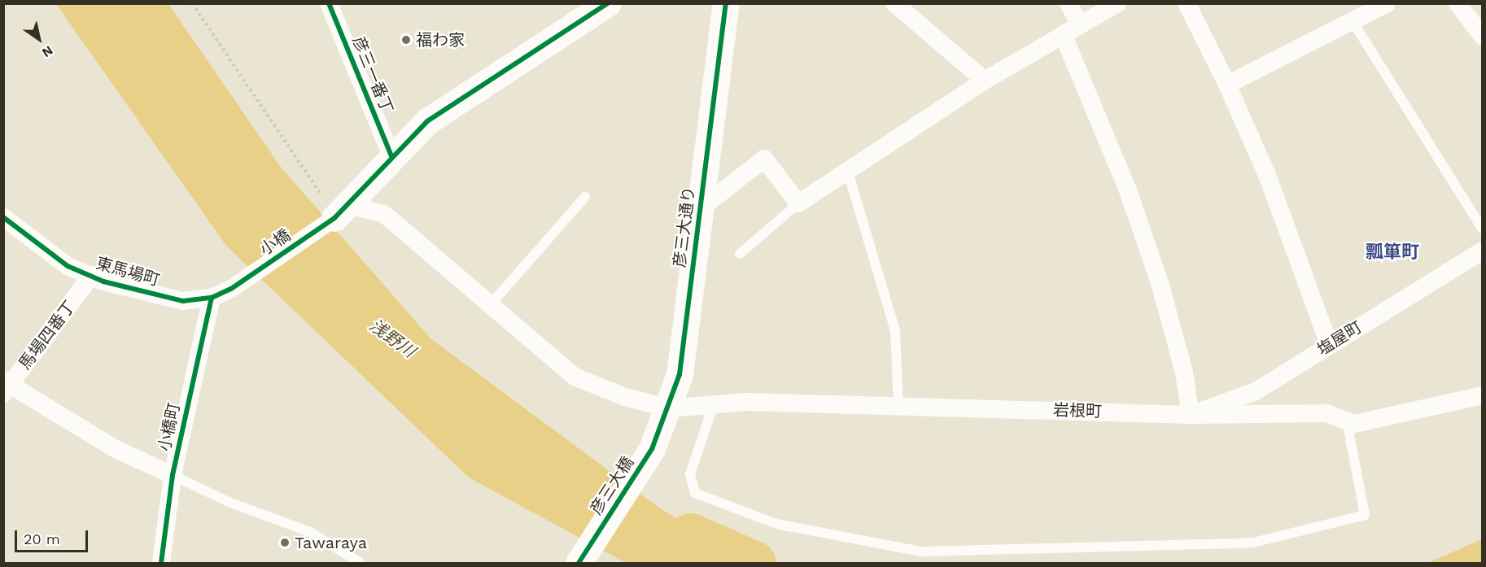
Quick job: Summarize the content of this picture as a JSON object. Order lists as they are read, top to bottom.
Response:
{
  "streets": {
    "street": [
      "彦三一番丁",
      "彦三大通り",
      "小橋",
      "東馬場町",
      "馬場四番丁",
      "塩屋町",
      "岩根町",
      "小橋町",
      "彦三大橋"
    ]
  },
  "crossings": [
    ["彦三大通り", "岩根町"],
    ["彦三大通り", "彦三大橋"],
    ["小橋", "東馬場町"],
    ["小橋", "岩根町"],
    ["東馬場町", "馬場四番丁"],
    ["東馬場町", "小橋町"],
    ["塩屋町", "岩根町"]
  ],
  "districts": ["瓢箪町"],
  "water": ["浅野川"],
  "places": ["福わ家", "Tawaraya"],
  "scale_bar": "20 m",
  "north": "bottom right"
}
